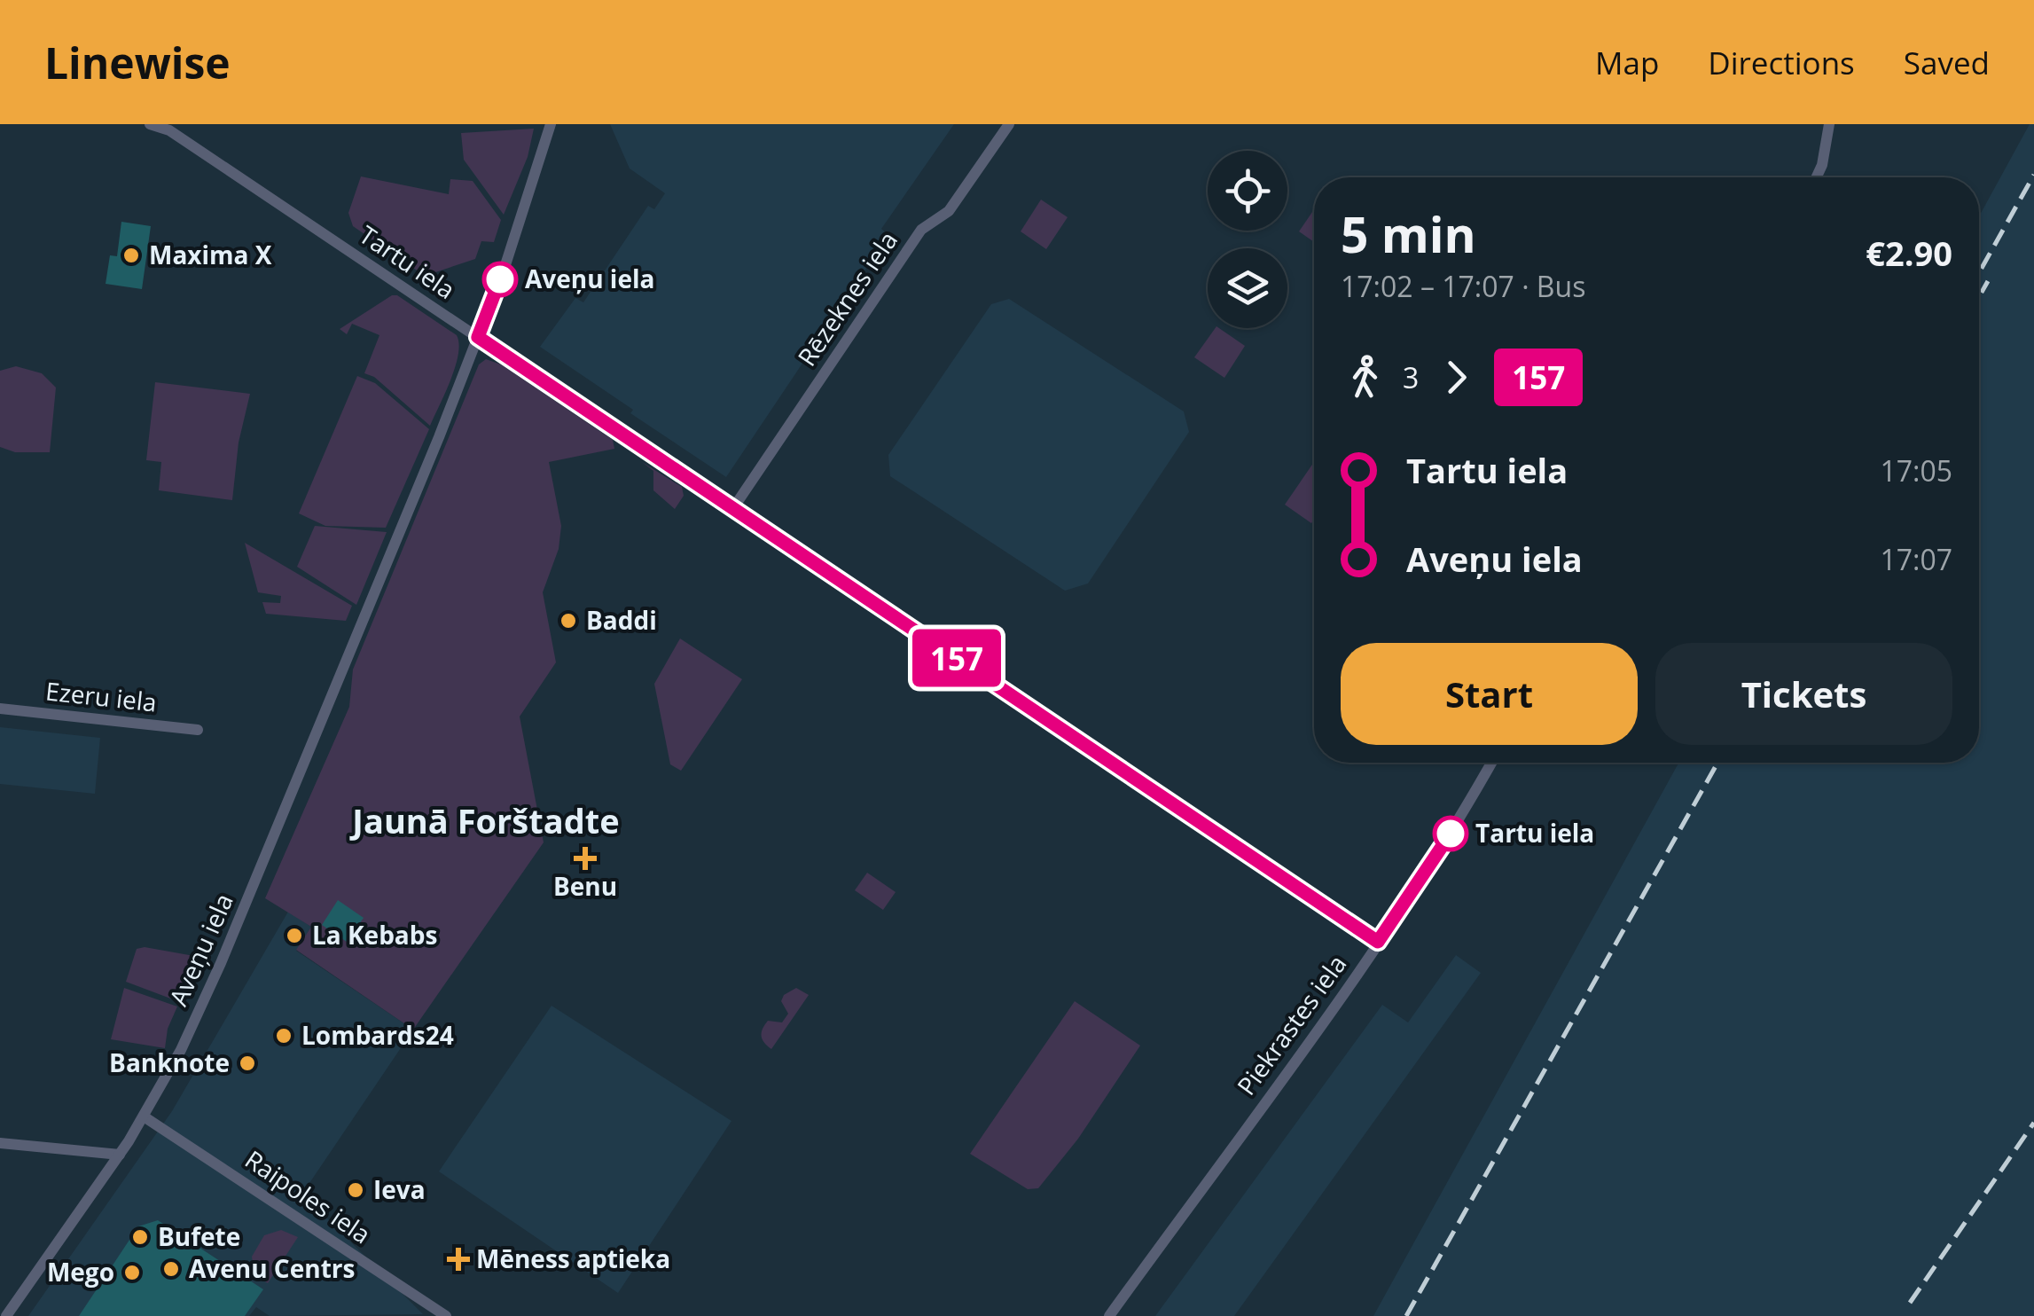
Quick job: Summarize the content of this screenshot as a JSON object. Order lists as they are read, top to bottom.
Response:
{
  "streets": {
    "street": [
      "Tartu iela",
      "Rēzeknes iela",
      "Ezeru iela",
      "Aveņu iela",
      "Piekrastes iela",
      "Raipoles iela"
    ]
  },
  "crossings": [
    ["Tartu iela", "Rēzeknes iela"],
    ["Tartu iela", "Aveņu iela"],
    ["Tartu iela", "Piekrastes iela"],
    ["Aveņu iela", "Raipoles iela"]
  ],
  "districts": ["Jaunā Forštadte"],
  "places": {
    "other": [
      "Maxima X",
      "Aveņu iela",
      "Baddi",
      "Tartu iela",
      "La Kebabs",
      "Lombards24",
      "Banknote",
      "Ieva",
      "Bufete",
      "Avenu Centrs",
      "Mego"
    ],
    "health": ["Benu", "Mēness aptieka"]
  },
  "lines": ["bus line 157"],
  "page": {
    "header": "Linewise",
    "nav": ["Map", "Directions", "Saved"],
    "on_map": "157",
    "heading": ["5 min", "17:02 – 17:07 · Bus", "€2.90"],
    "legs": ["3", "157"],
    "list": [
      {
        "name": "Tartu iela",
        "value": "17:05"
      },
      {
        "name": "Aveņu iela",
        "value": "17:07"
      }
    ],
    "buttons": ["Start", "Tickets"]
  }
}
